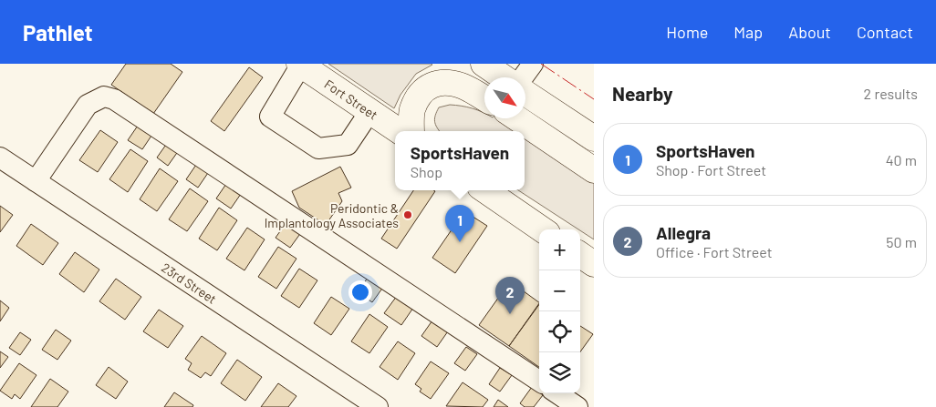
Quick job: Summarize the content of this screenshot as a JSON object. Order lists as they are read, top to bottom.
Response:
{
  "streets": {
    "main road": ["Fort Street"],
    "street": ["23rd Street"]
  },
  "places": ["Peridontic & Implantology Associates"],
  "north": "bottom right",
  "page": {
    "header": "Pathlet",
    "nav": [
      "Home",
      "Map",
      "About",
      "Contact"
    ],
    "heading": ["Nearby", "2 results"],
    "list": [
      {
        "mark": "1",
        "name": "SportsHaven",
        "note": "Shop · Fort Street",
        "value": "40 m"
      },
      {
        "mark": "2",
        "name": "Allegra",
        "note": "Office · Fort Street",
        "value": "50 m"
      }
    ],
    "popup": ["SportsHaven", "Shop"],
    "pins": ["1", "2"],
    "map_buttons": ["+", "−"]
  }
}
